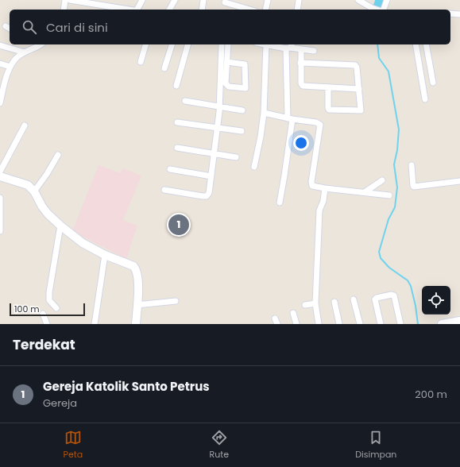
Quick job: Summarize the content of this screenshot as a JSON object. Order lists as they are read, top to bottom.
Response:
{
  "scale_bar": "100 m",
  "page": {
    "search": "Cari di sini",
    "pins": "1",
    "scale": "100 m",
    "heading": "Terdekat",
    "list": [
      {
        "mark": "1",
        "name": "Gereja Katolik Santo Petrus",
        "note": "Gereja",
        "value": "200 m"
      }
    ],
    "nav": ["Peta", "Rute", "Disimpan"]
  }
}
